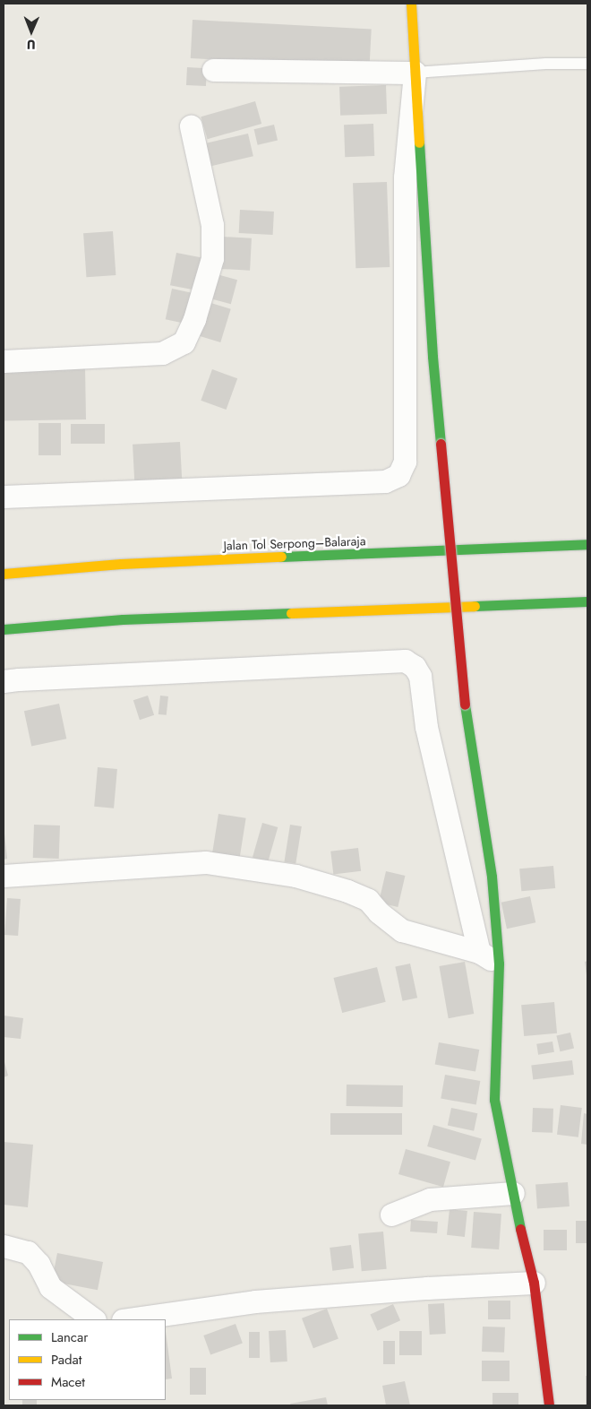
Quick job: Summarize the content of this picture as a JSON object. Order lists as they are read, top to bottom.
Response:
{
  "streets": {
    "main road": ["Jalan Tol Serpong–Balaraja"]
  },
  "legend": ["Lancar", "Padat", "Macet"],
  "north": "bottom"
}
